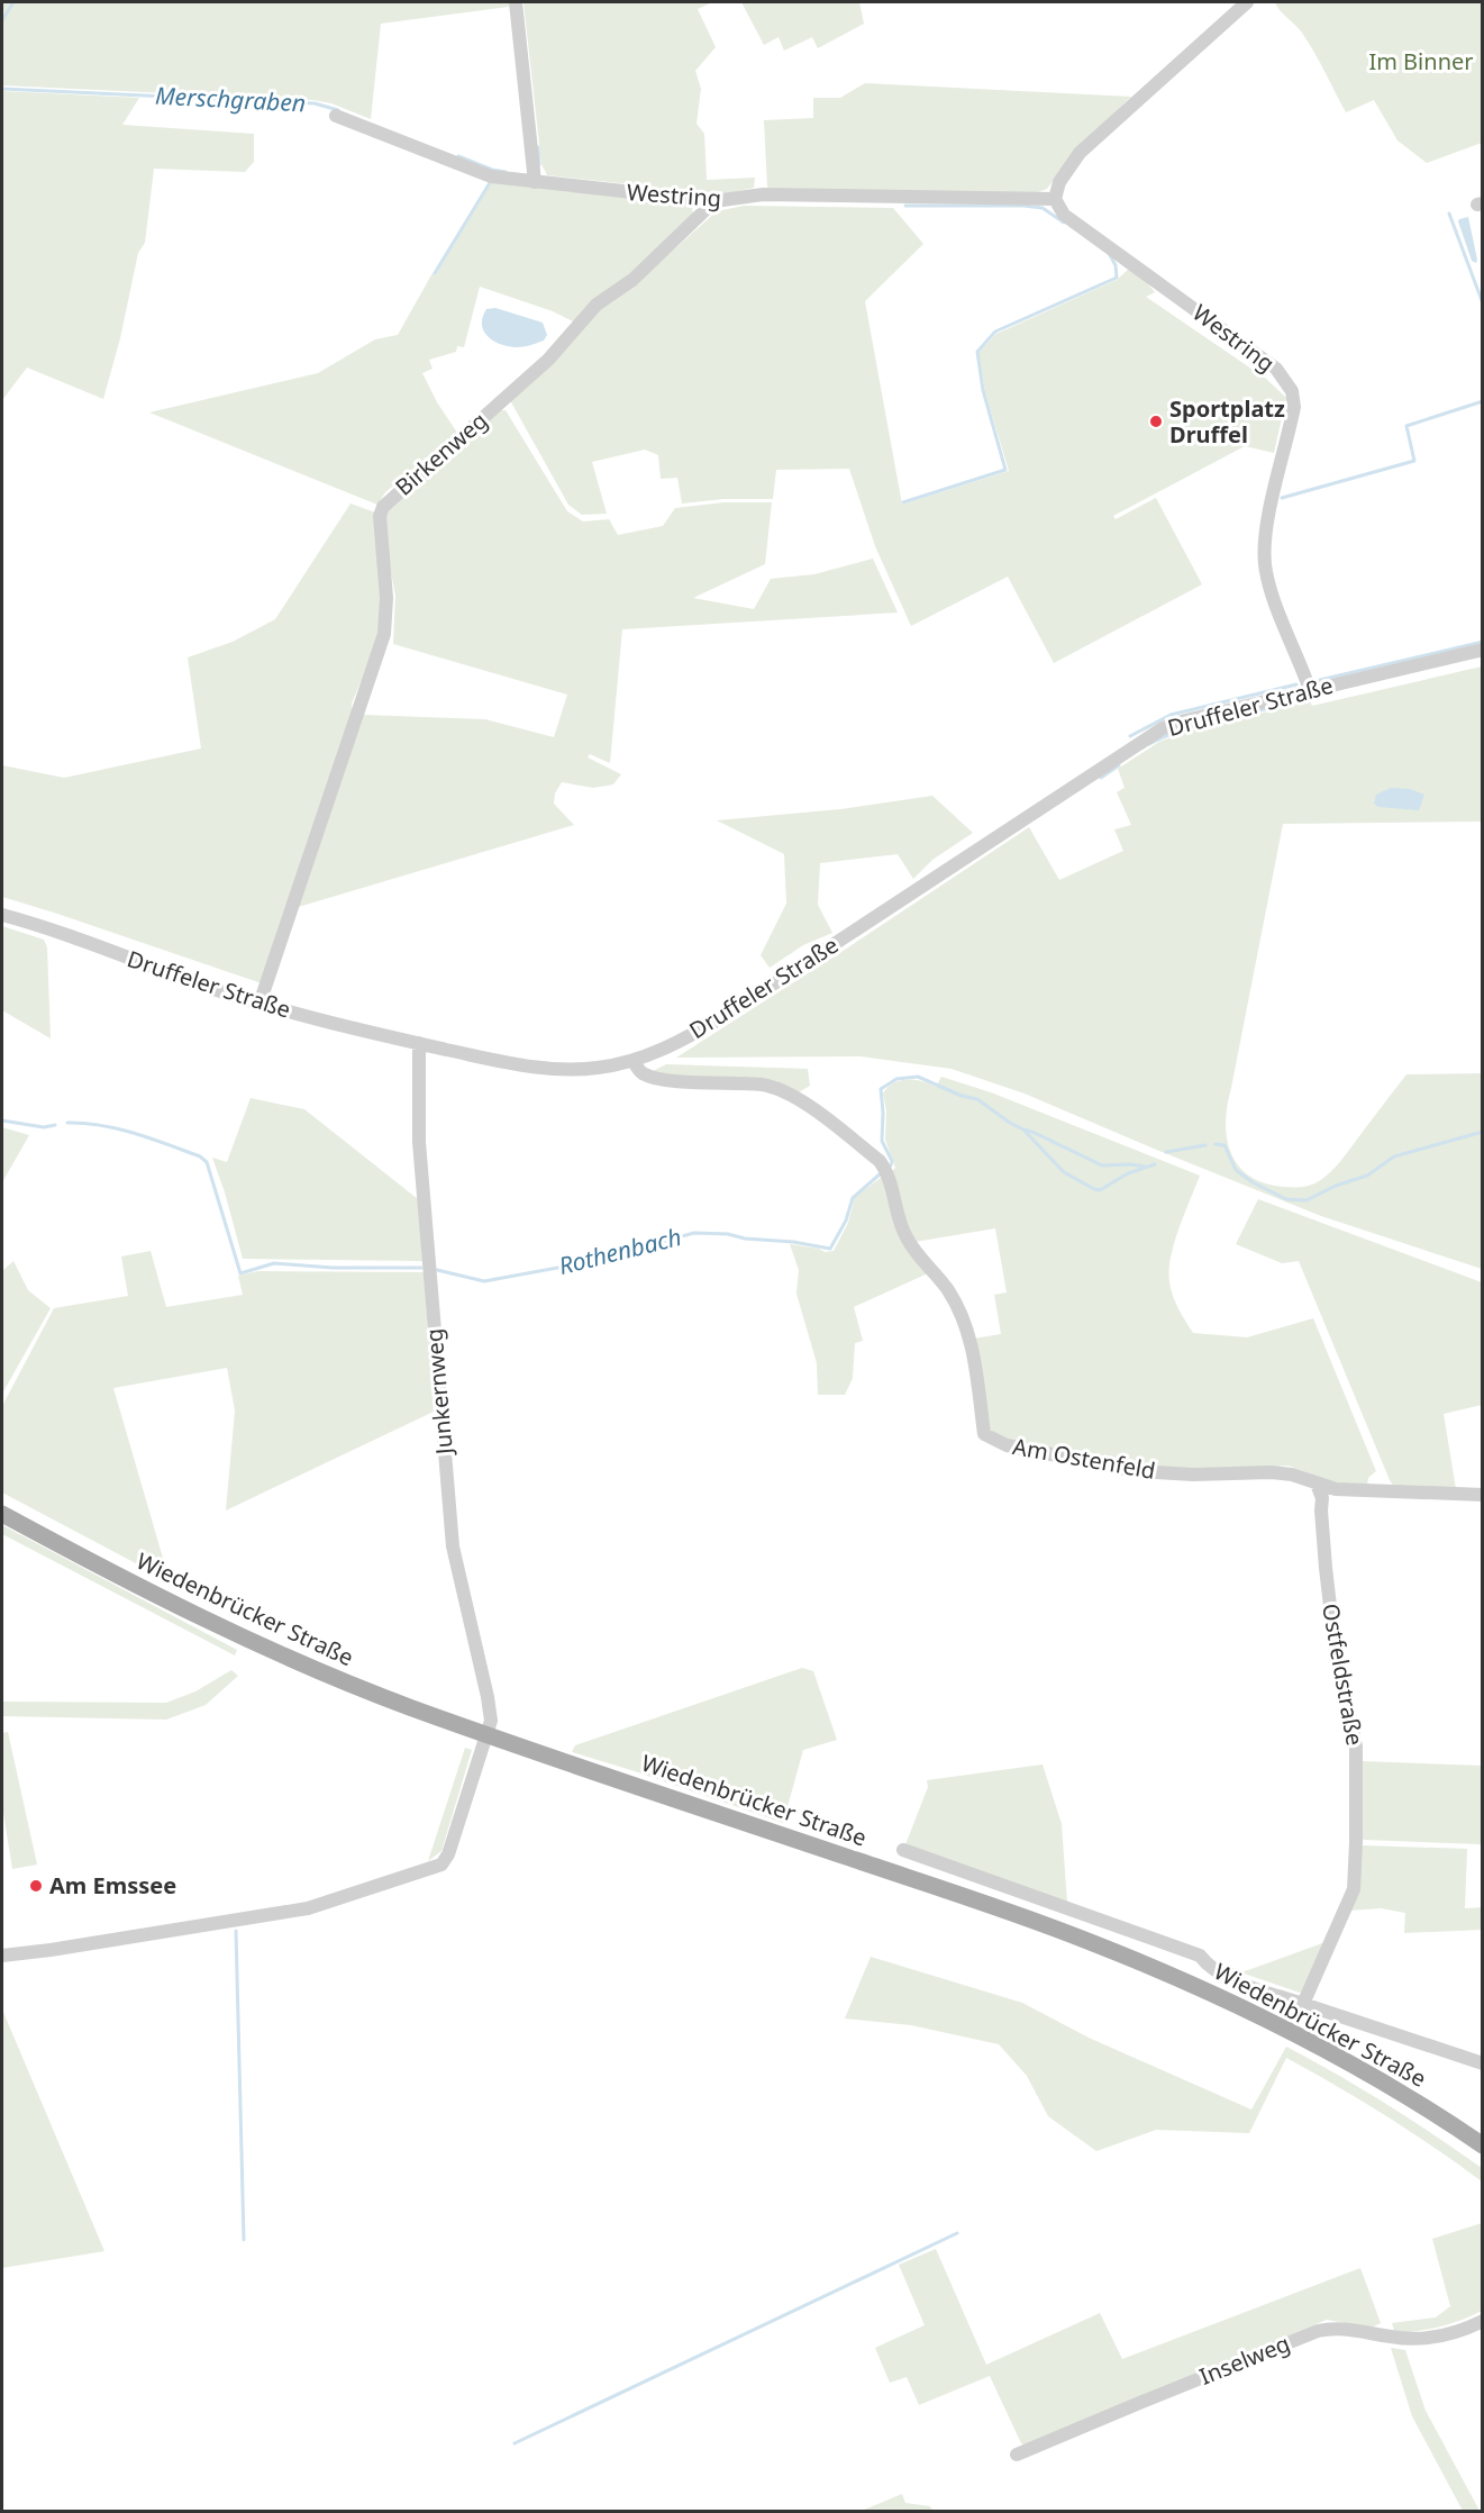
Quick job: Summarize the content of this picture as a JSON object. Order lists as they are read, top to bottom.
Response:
{
  "streets": {
    "main road": ["Wiedenbrücker Straße"],
    "street": [
      "Westring",
      "Birkenweg",
      "Druffeler Straße",
      "Junkernweg",
      "Am Ostenfeld",
      "Ostfeldstraße",
      "Inselweg"
    ]
  },
  "crossings": [
    ["Westring", "Birkenweg"],
    ["Westring", "Druffeler Straße"],
    ["Birkenweg", "Druffeler Straße"],
    ["Druffeler Straße", "Junkernweg"],
    ["Druffeler Straße", "Am Ostenfeld"],
    ["Junkernweg", "Wiedenbrücker Straße"]
  ],
  "water": ["Merschgraben", "Rothenbach"],
  "parks": ["Im Binner"],
  "places": ["Sportplatz Druffel", "Am Emssee"]
}
